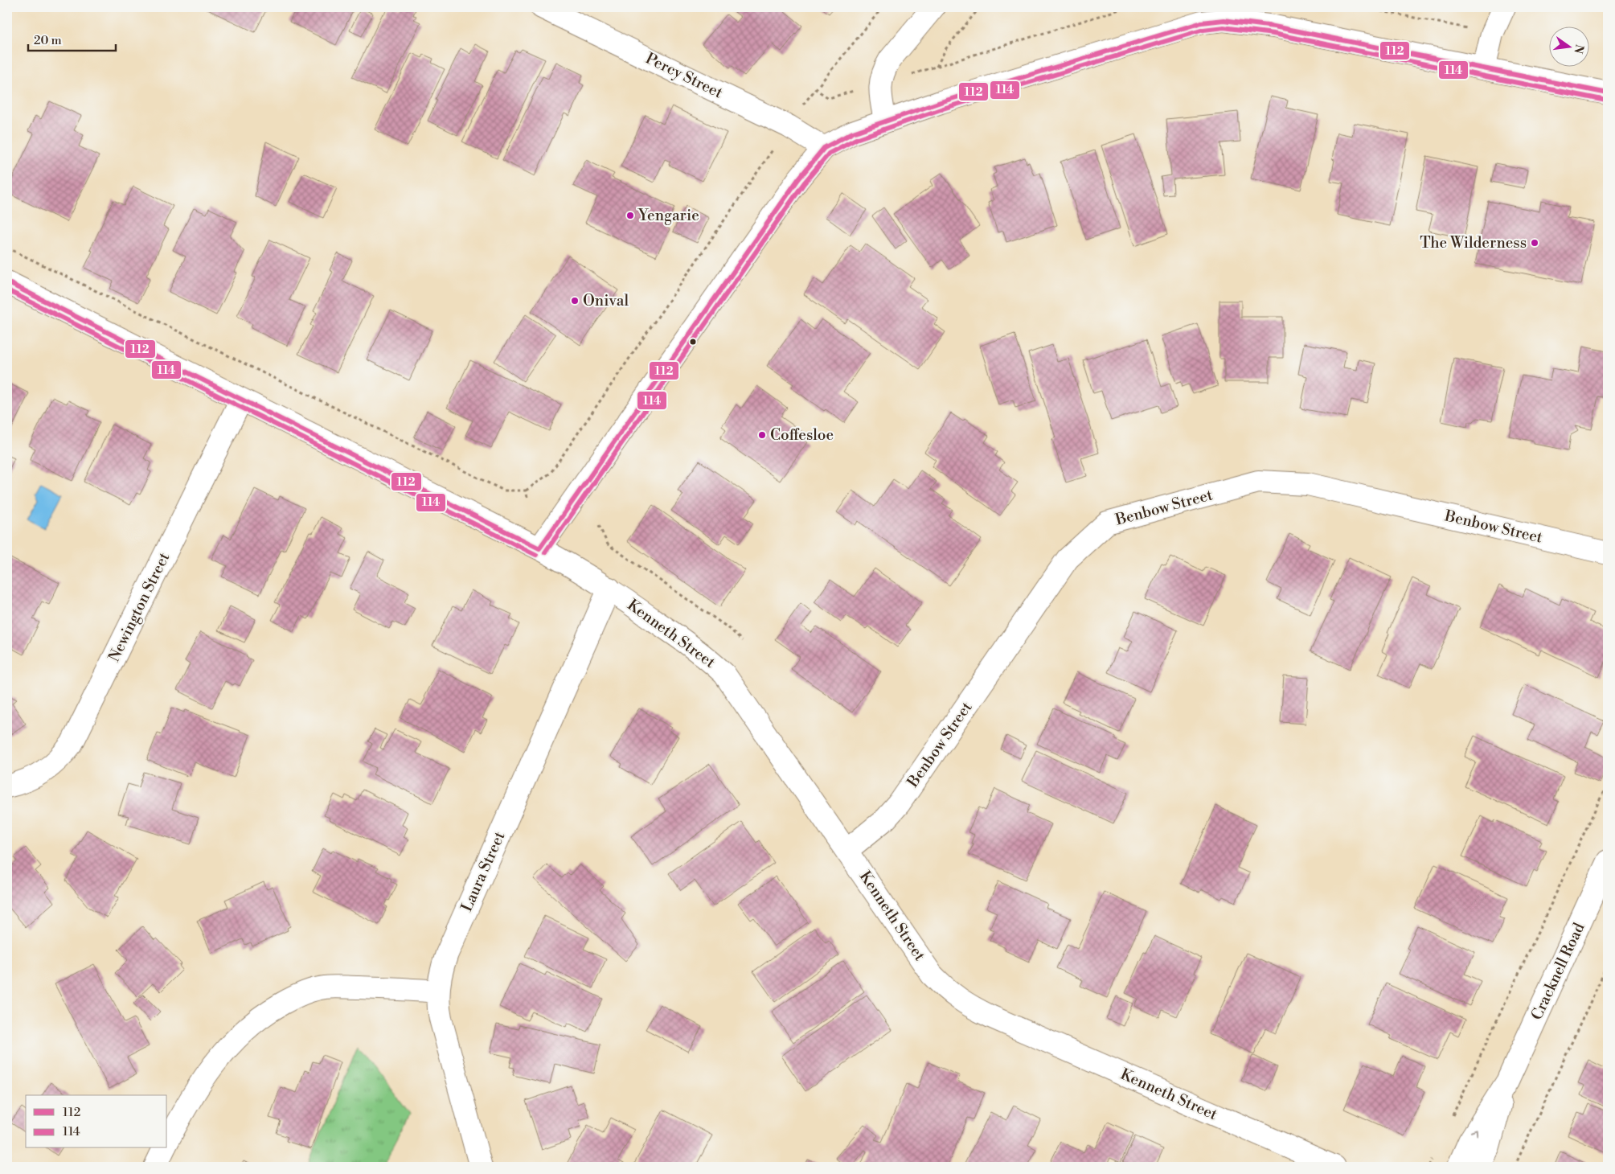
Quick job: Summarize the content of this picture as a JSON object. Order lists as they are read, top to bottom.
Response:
{
  "streets": {
    "street": [
      "Percy Street",
      "Benbow Street",
      "Newington Street",
      "Kenneth Street",
      "Laura Street",
      "Cracknell Road"
    ]
  },
  "crossings": [
    ["Benbow Street", "Kenneth Street"],
    ["Newington Street", "Kenneth Street"],
    ["Kenneth Street", "Laura Street"]
  ],
  "places": [
    "Yengarie",
    "The Wilderness",
    "Onival",
    "Coffesloe"
  ],
  "lines": ["transit line 112", "transit line 114"],
  "legend": ["112", "114"],
  "scale_bar": "20 m",
  "north": "right"
}
